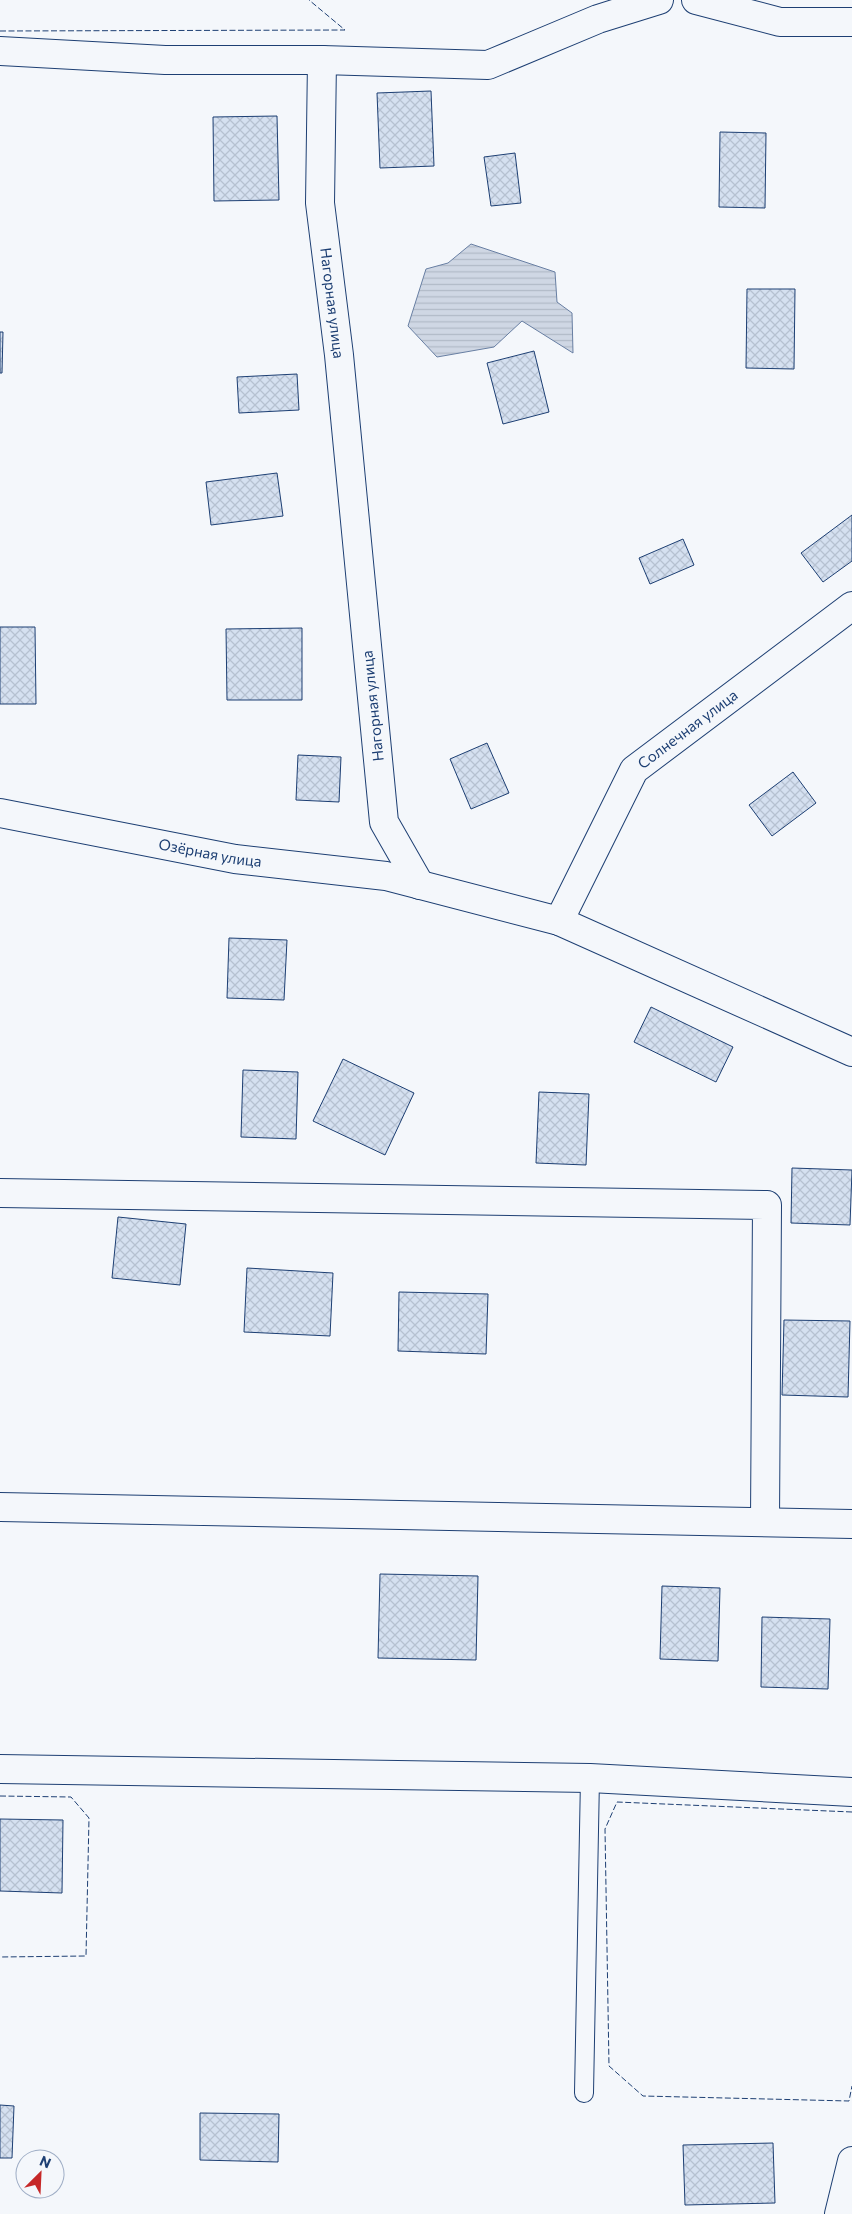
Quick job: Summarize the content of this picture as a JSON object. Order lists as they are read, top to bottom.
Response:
{
  "streets": {
    "street": ["Нагорная улица", "Солнечная улица", "Озёрная улица"]
  },
  "crossings": [
    ["Нагорная улица", "Озёрная улица"],
    ["Солнечная улица", "Озёрная улица"]
  ],
  "north": "top right"
}
